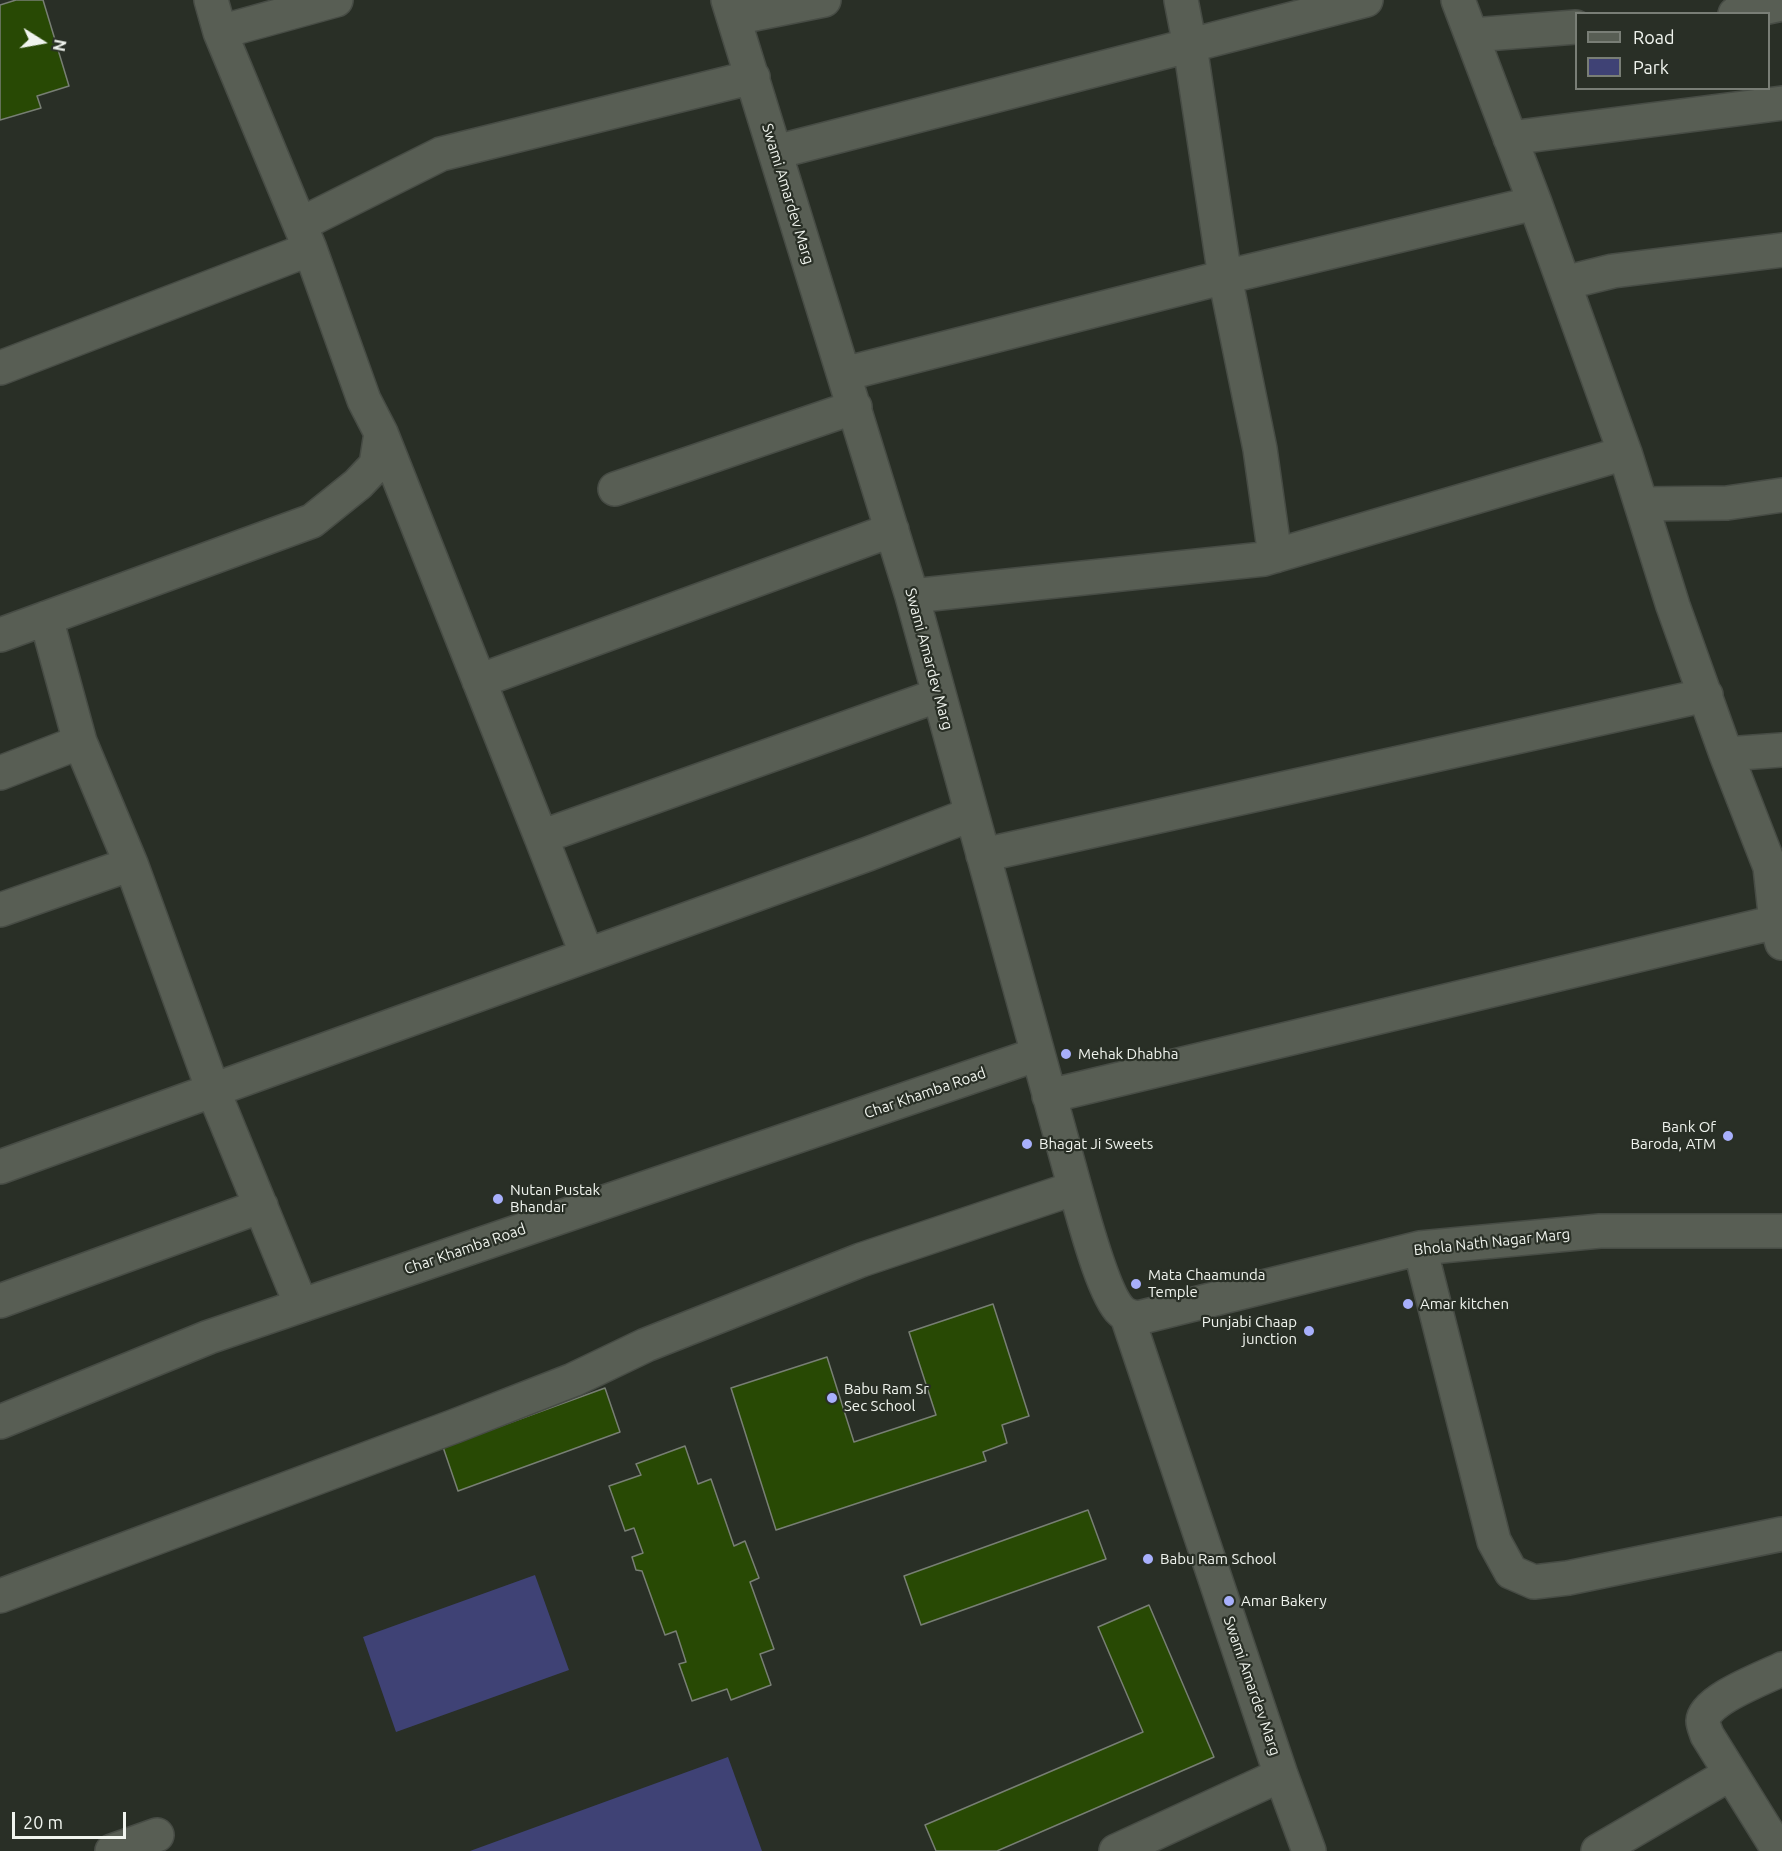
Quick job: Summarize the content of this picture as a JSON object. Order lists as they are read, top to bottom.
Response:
{
  "streets": {
    "street": ["Swami Amardev Marg", "Char Khamba Road", "Bhola Nath Nagar Marg"]
  },
  "crossings": [
    ["Swami Amardev Marg", "Char Khamba Road"],
    ["Swami Amardev Marg", "Bhola Nath Nagar Marg"]
  ],
  "places": [
    "Mehak Dhabha",
    "Bank Of Baroda, ATM",
    "Bhagat Ji Sweets",
    "Nutan Pustak Bhandar",
    "Mata Chaamunda Temple",
    "Amar kitchen",
    "Punjabi Chaap junction",
    "Babu Ram Sr Sec School",
    "Babu Ram School",
    "Amar Bakery"
  ],
  "legend": ["Road", "Park"],
  "scale_bar": "20 m",
  "north": "right"
}
